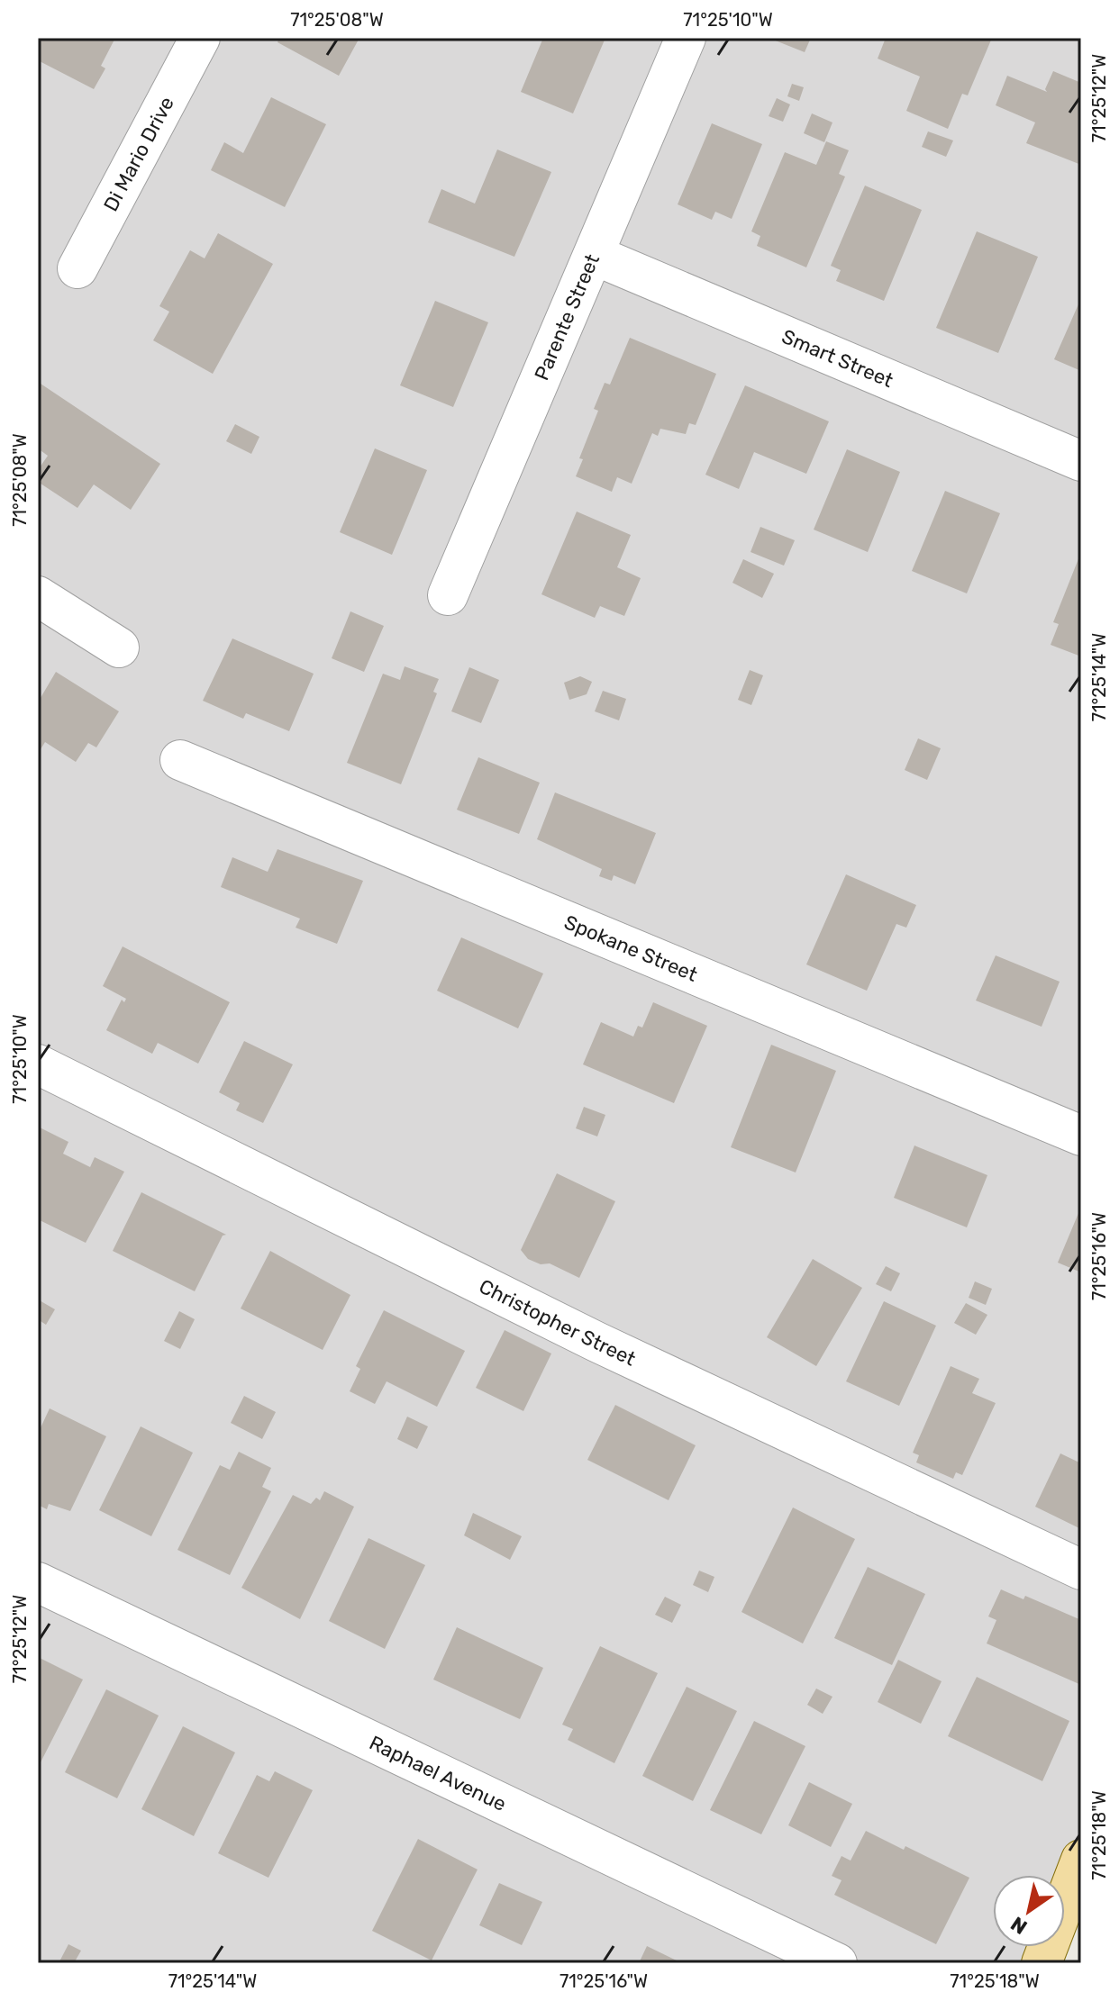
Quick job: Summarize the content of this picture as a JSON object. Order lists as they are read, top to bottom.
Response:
{
  "streets": {
    "street": [
      "Di Mario Drive",
      "Parente Street",
      "Smart Street",
      "Spokane Street",
      "Christopher Street",
      "Raphael Avenue"
    ]
  },
  "crossings": [
    ["Parente Street", "Smart Street"]
  ],
  "north": "bottom left",
  "coordinates": [
    "71°25'08\"W",
    "71°25'10\"W",
    "71°25'12\"W",
    "71°25'14\"W",
    "71°25'16\"W",
    "71°25'18\"W"
  ]
}
